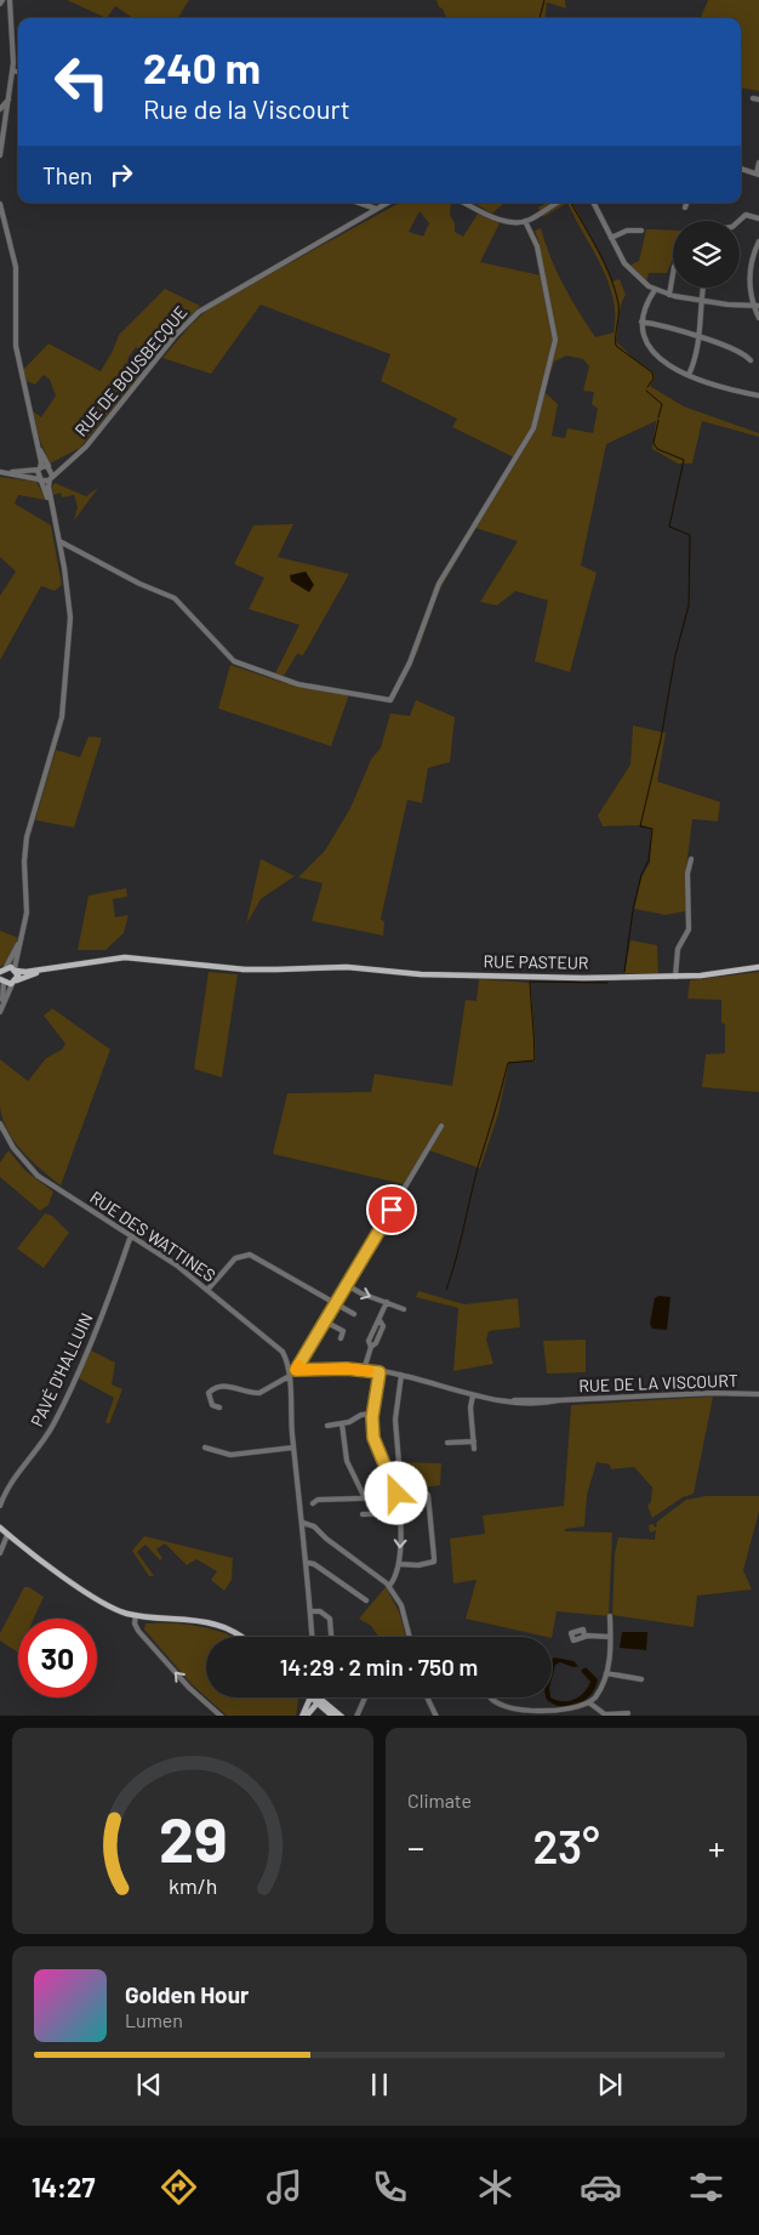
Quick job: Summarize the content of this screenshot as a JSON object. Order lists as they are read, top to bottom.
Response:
{
  "streets": {
    "main road": ["RUE PASTEUR"],
    "street": [
      "RUE DE BOUSBECQUE",
      "RUE DES WATTINES",
      "PAVÉ D'HALLUIN",
      "RUE DE LA VISCOURT"
    ]
  },
  "crossings": [
    ["RUE DES WATTINES", "PAVÉ D'HALLUIN"],
    ["RUE DES WATTINES", "RUE DE LA VISCOURT"]
  ],
  "page": {
    "turn": ["240 m", "Rue de la Viscourt"],
    "then": "Then",
    "limit": "30",
    "trip": "14:29 · 2 min · 750 m",
    "tile": "Climate",
    "heat": ["−", "23°", "+"],
    "song": ["Golden Hour", "Lumen"],
    "tabs": "14:27",
    "gauge": ["29", "km/h"]
  }
}
